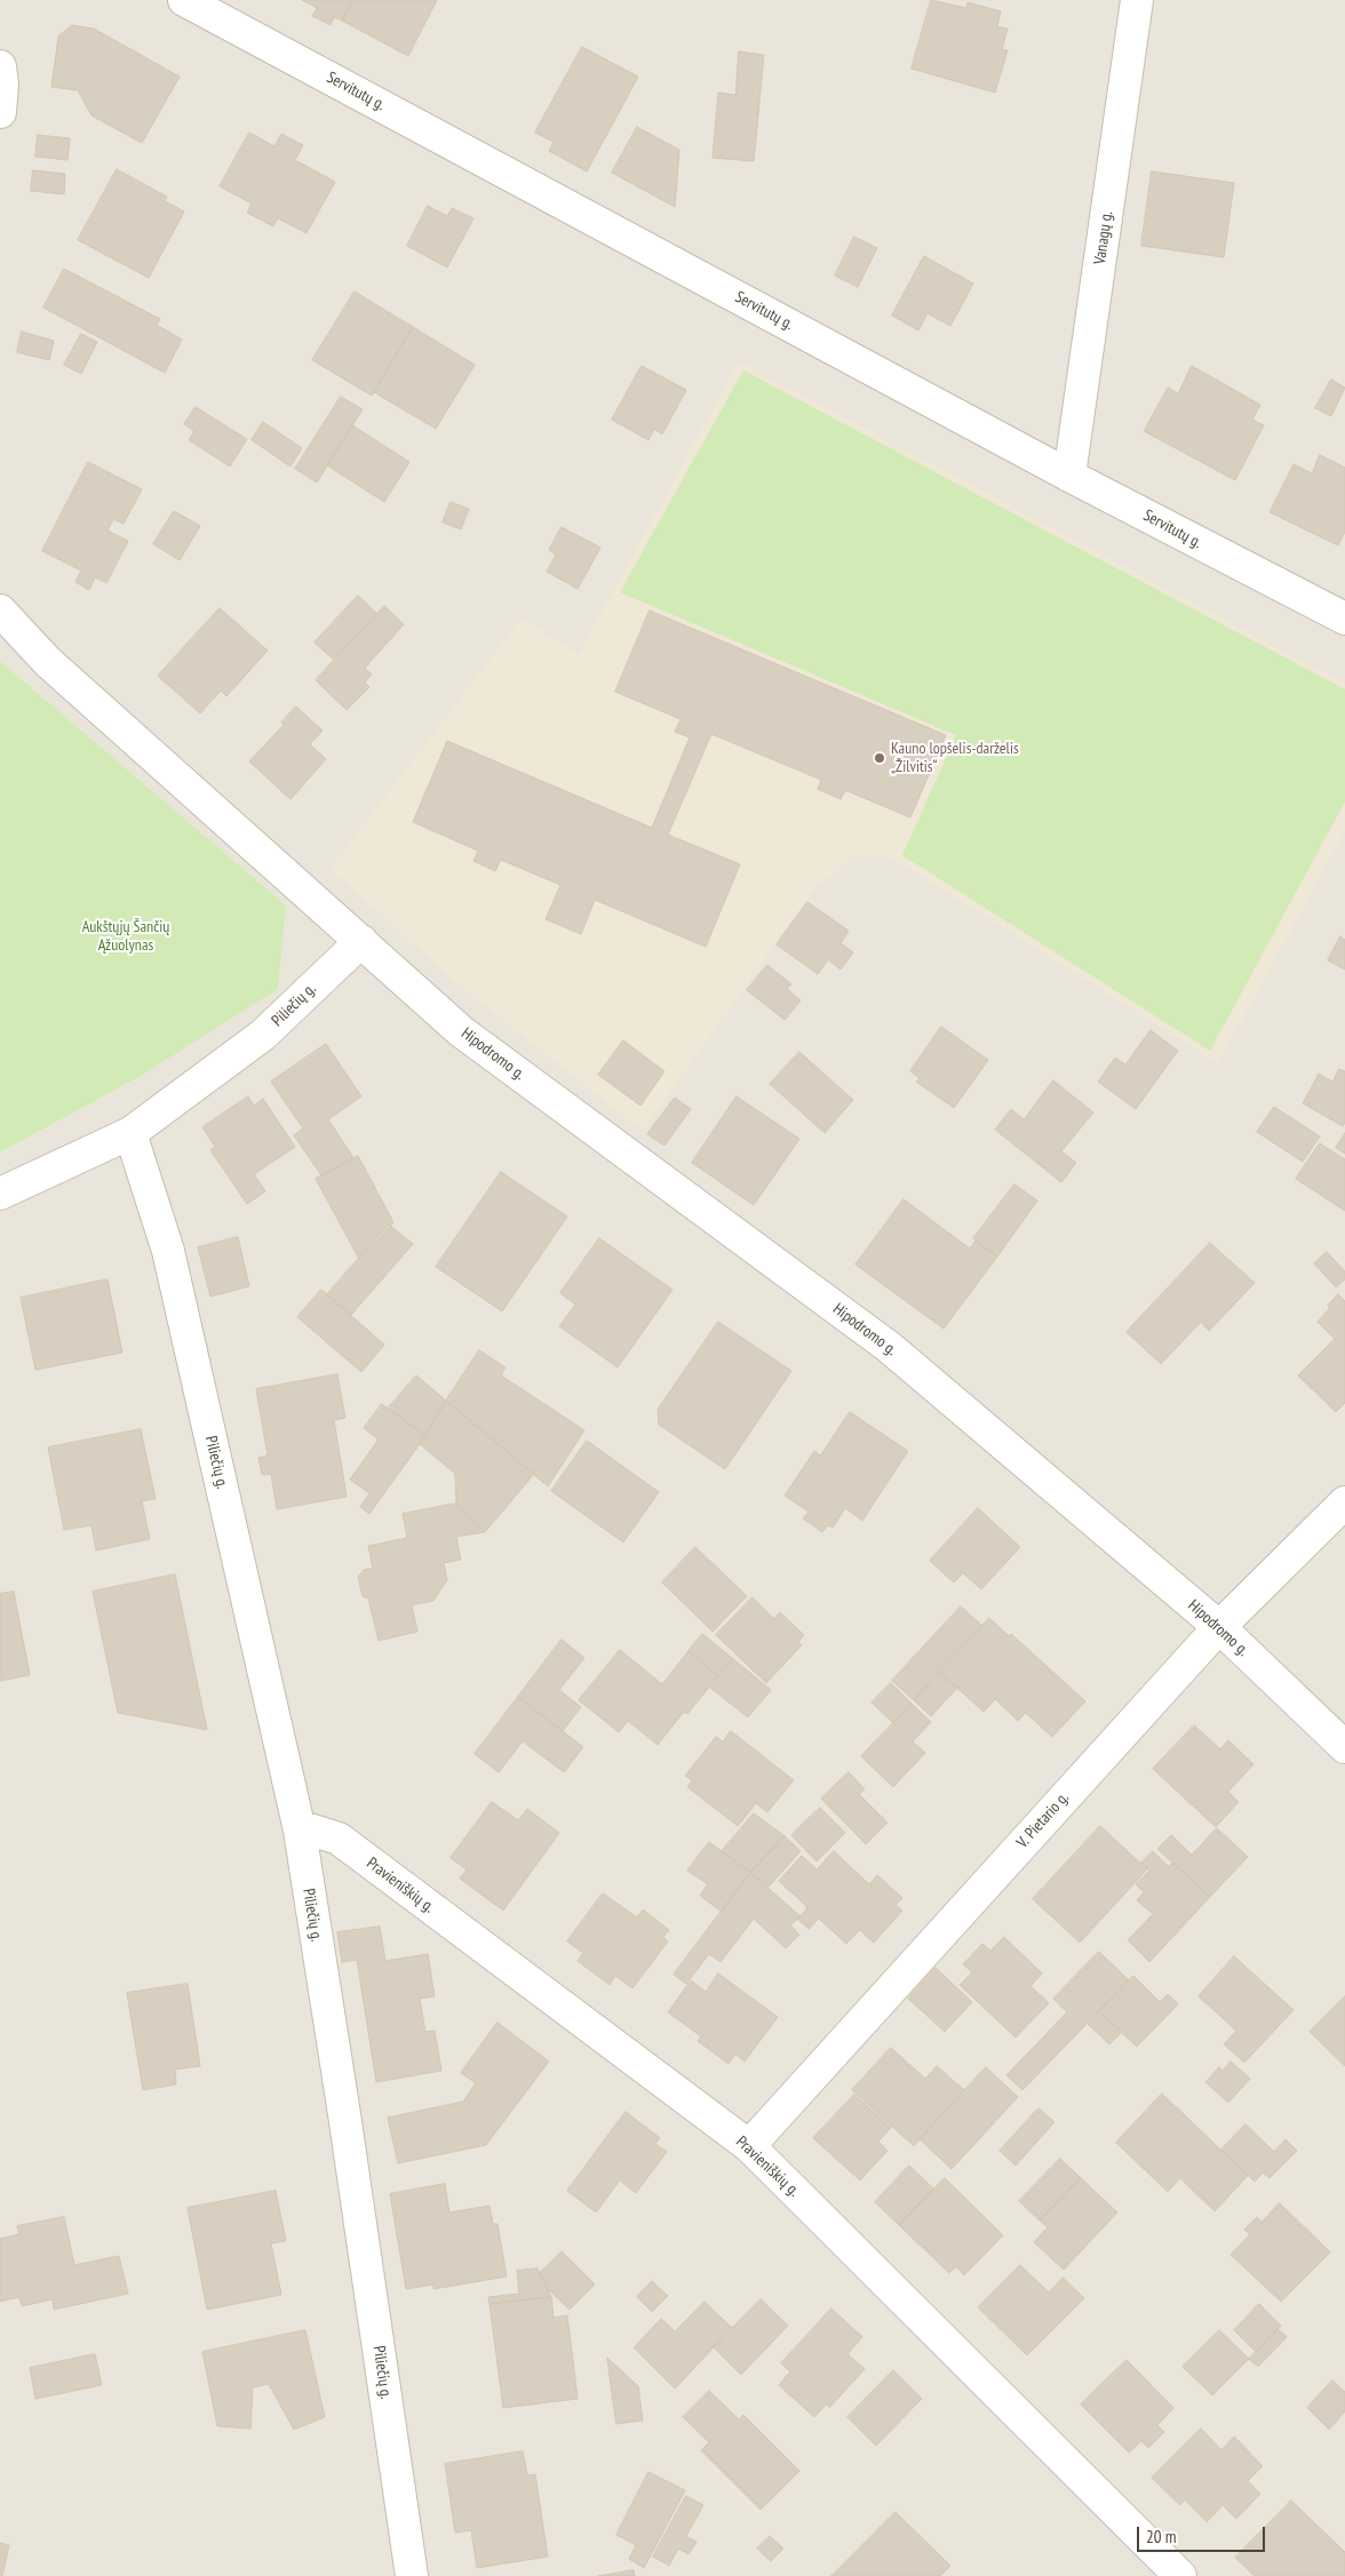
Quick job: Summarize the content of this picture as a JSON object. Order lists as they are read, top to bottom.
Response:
{
  "streets": {
    "street": [
      "Servitutų g.",
      "Vanagų g.",
      "Piliečių g.",
      "Hipodromo g.",
      "V. Pietario g.",
      "Pravieniškių g."
    ]
  },
  "crossings": [
    ["Servitutų g.", "Vanagų g."],
    ["Piliečių g.", "Hipodromo g."],
    ["Piliečių g.", "Pravieniškių g."],
    ["Hipodromo g.", "V. Pietario g."],
    ["V. Pietario g.", "Pravieniškių g."]
  ],
  "parks": ["Aukštųjų Šančių Ąžuolynas"],
  "places": ["Kauno lopšelis-darželis „Žilvitis“"],
  "scale_bar": "20 m"
}
